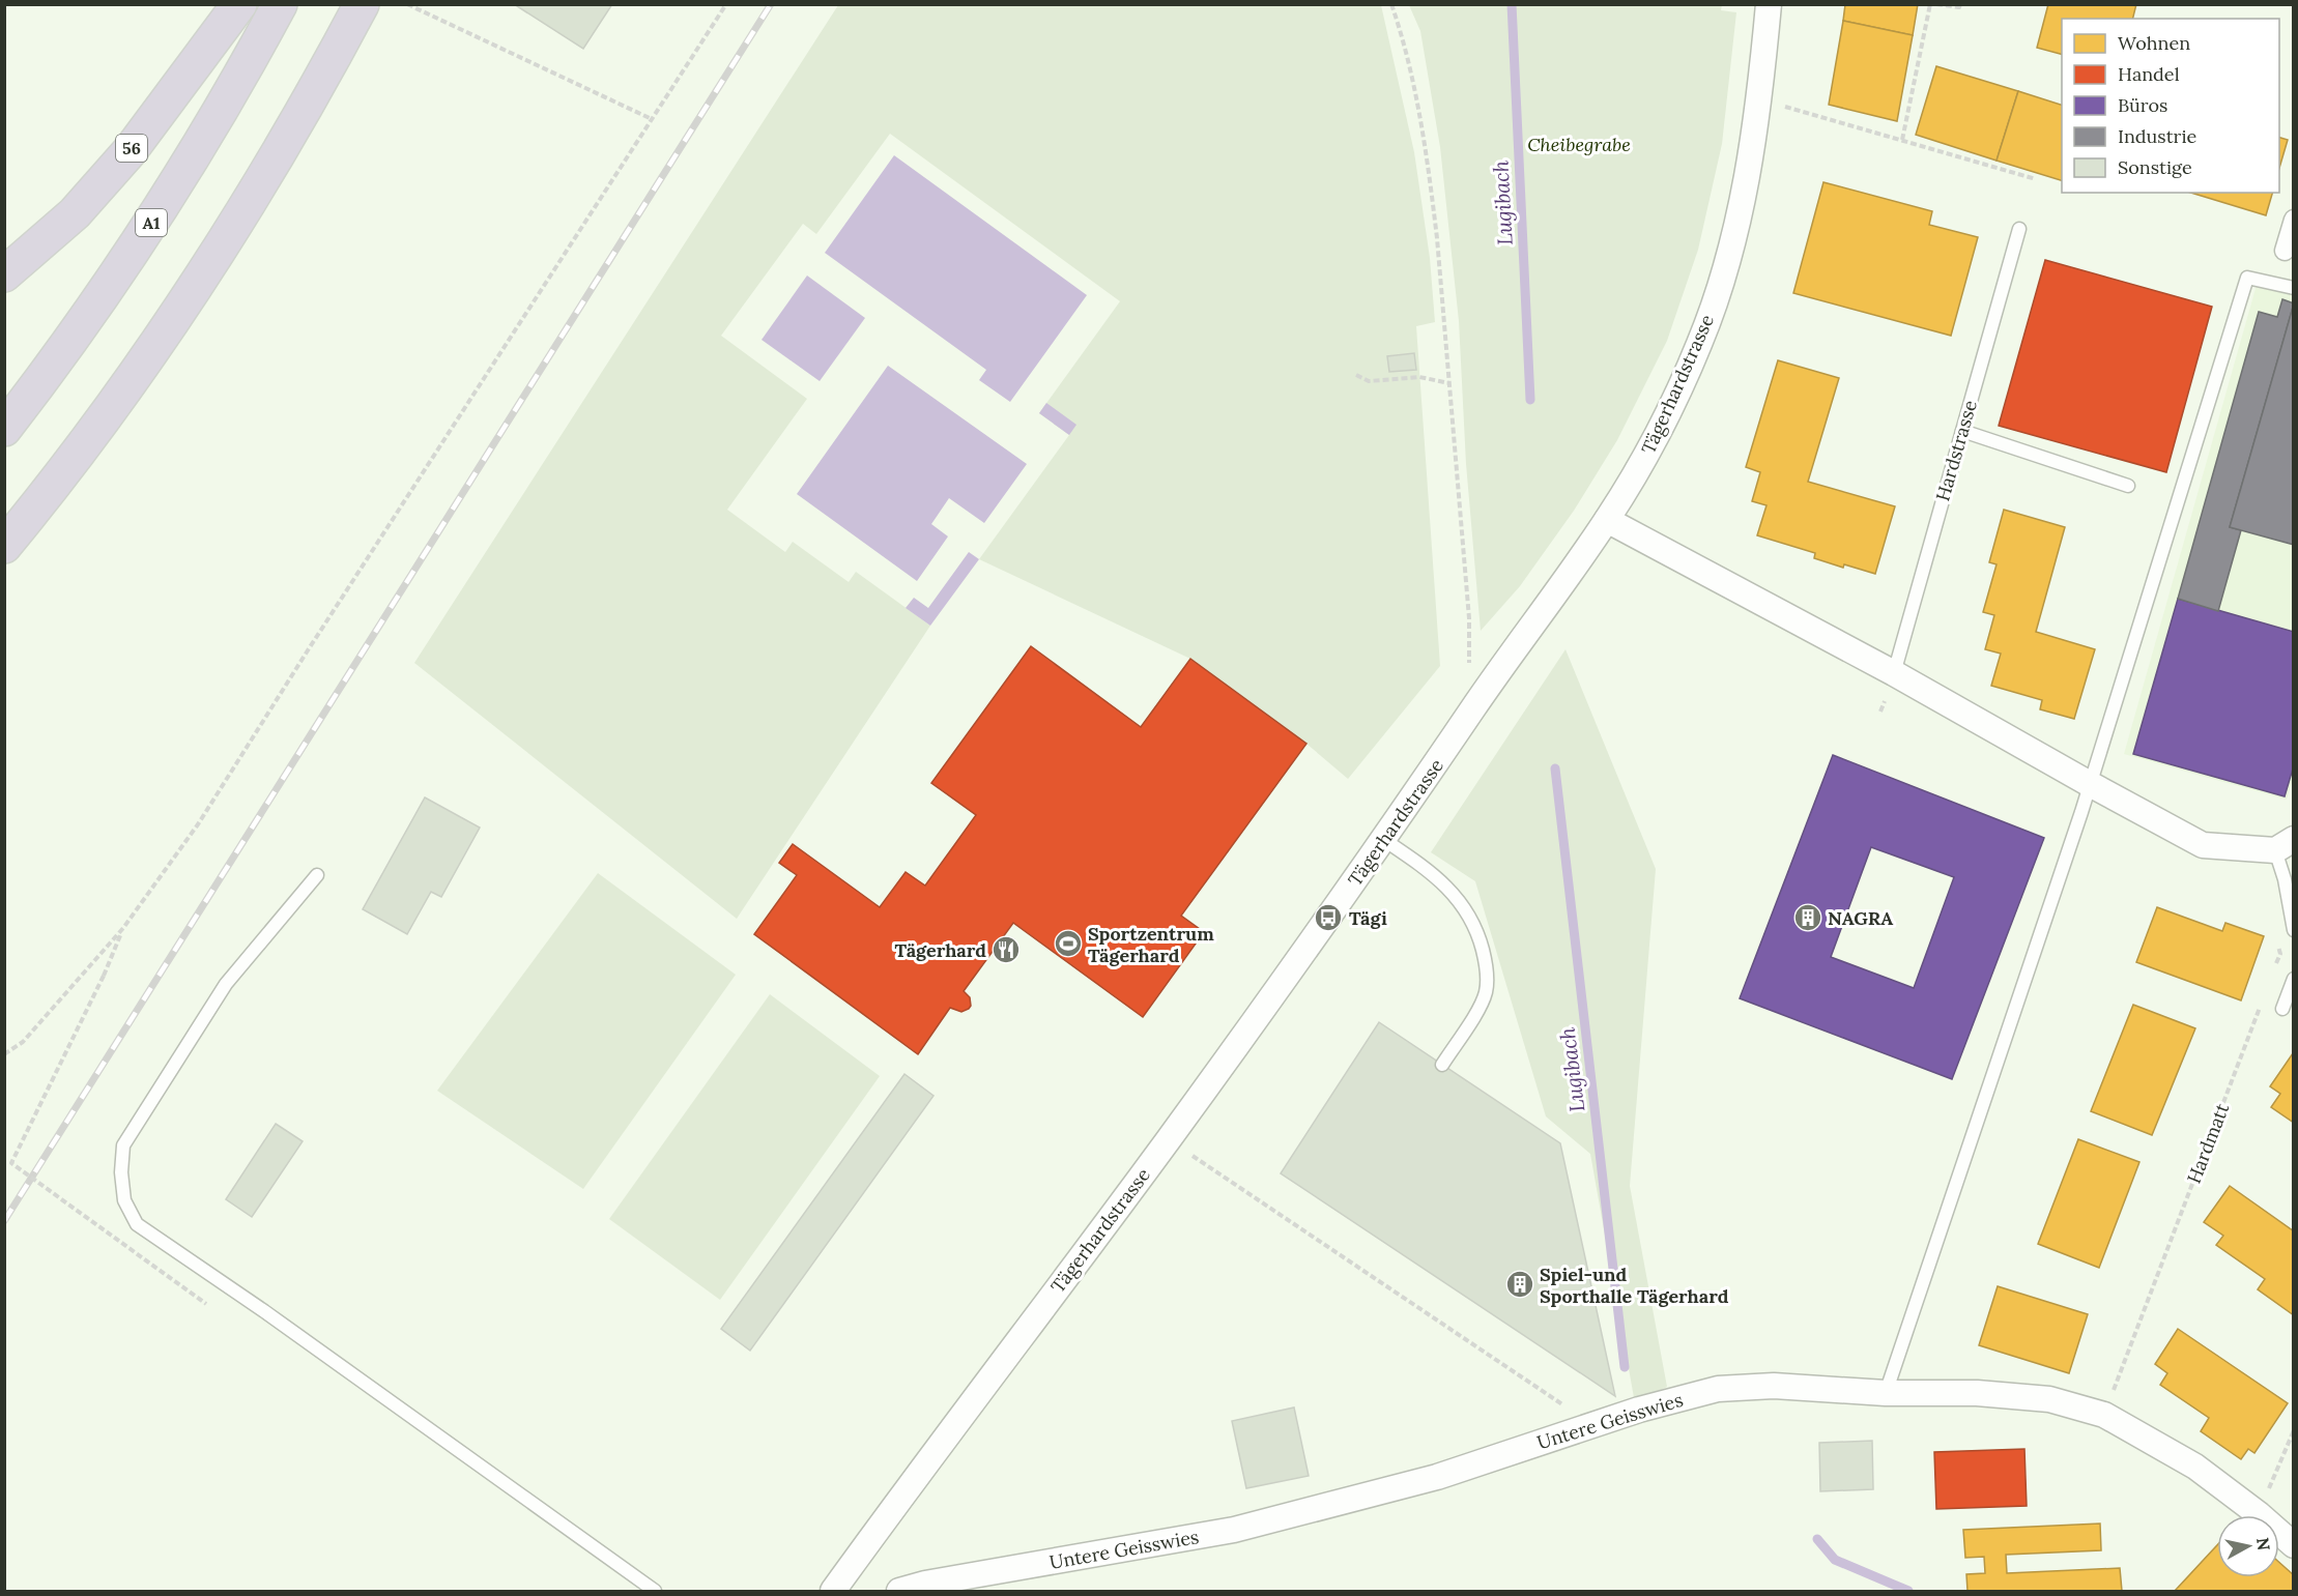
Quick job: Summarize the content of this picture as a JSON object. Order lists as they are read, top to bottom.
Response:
{
  "streets": {
    "highway": ["56", "A1"],
    "street": ["Tägerhardstrasse", "Untere Geisswies"],
    "lane": ["Hardstrasse"],
    "path": ["Hardmatt"]
  },
  "crossings": [
    ["Hardmatt", "Untere Geisswies"]
  ],
  "water": ["Lugibach"],
  "parks": ["Cheibegrabe"],
  "places": {
    "bus stop": ["Tägi"],
    "building": ["NAGRA", "Spiel-und Sporthalle Tägerhard"],
    "sports": ["Sportzentrum Tägerhard"],
    "restaurant": ["Tägerhard"]
  },
  "legend": [
    "Wohnen",
    "Handel",
    "Büros",
    "Industrie",
    "Sonstige"
  ],
  "north": "right"
}
